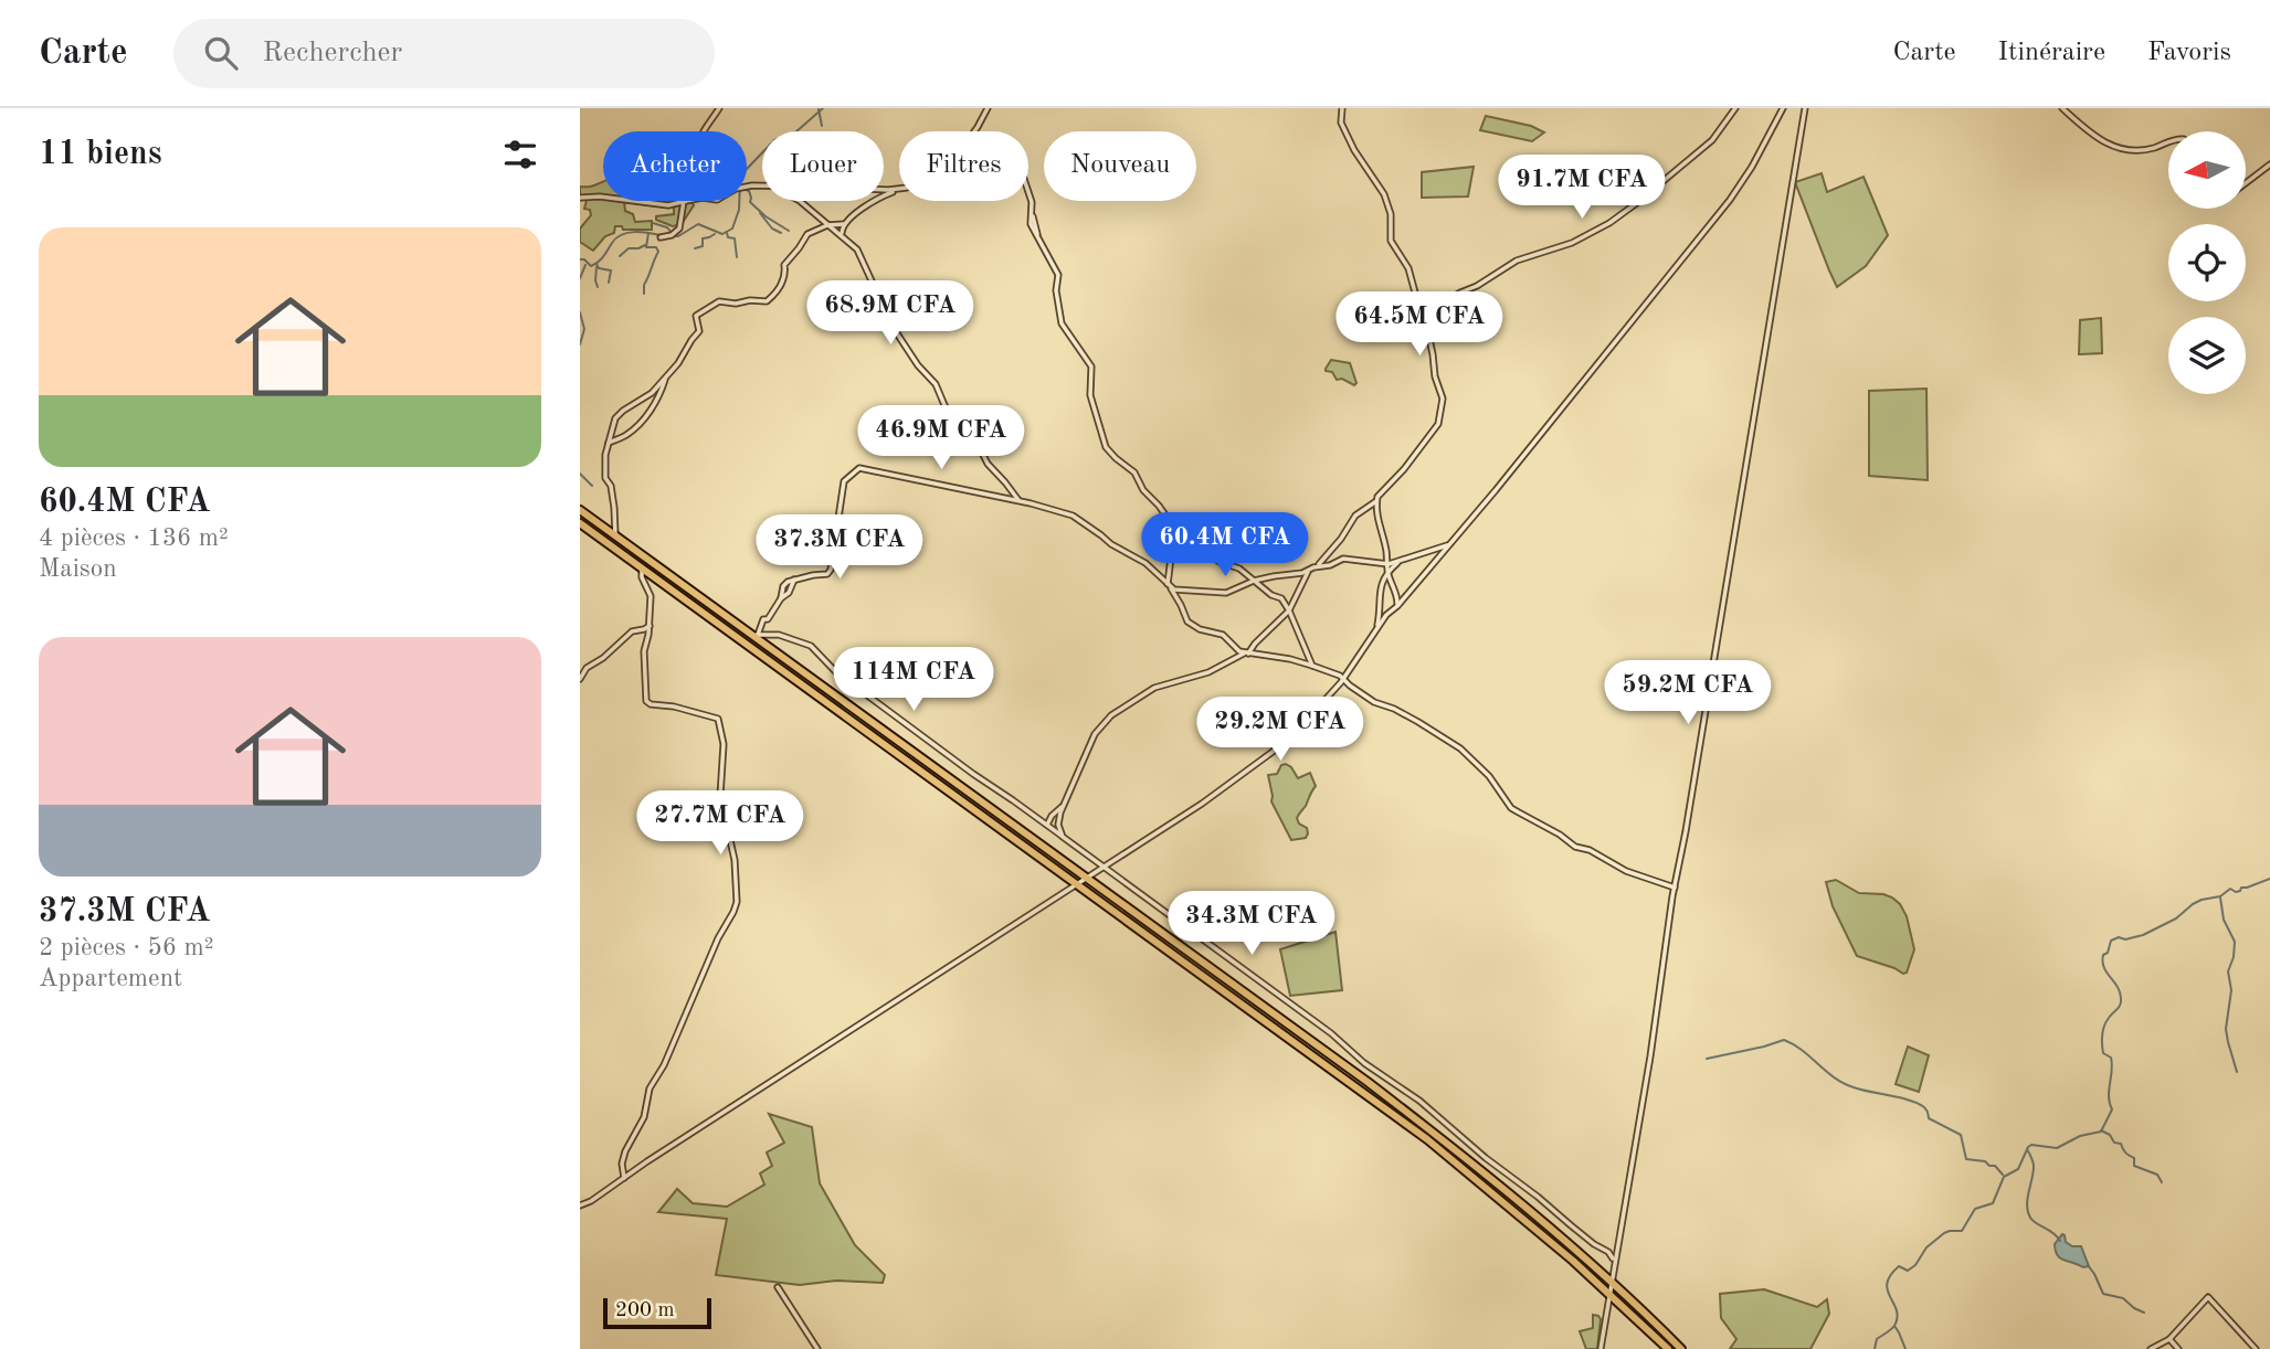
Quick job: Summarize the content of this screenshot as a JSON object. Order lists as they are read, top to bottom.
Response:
{
  "scale_bar": "200 m",
  "north": "left",
  "page": {
    "header": "Carte",
    "search": "Rechercher",
    "nav": ["Carte", "Itinéraire", "Favoris"],
    "heading": "11 biens",
    "chip": [
      "Acheter",
      "Louer",
      "Filtres",
      "Nouveau"
    ],
    "price": [
      "91.7M CFA",
      "68.9M CFA",
      "64.5M CFA",
      "46.9M CFA",
      "60.4M CFA",
      "37.3M CFA",
      "114M CFA",
      "59.2M CFA",
      "29.2M CFA",
      "27.7M CFA",
      "34.3M CFA"
    ],
    "list": [
      {
        "name": "60.4M CFA",
        "note": "4 pièces · 136 m² · Maison"
      },
      {
        "name": "37.3M CFA",
        "note": "2 pièces · 56 m² · Appartement"
      }
    ],
    "scale": "200 m"
  }
}
